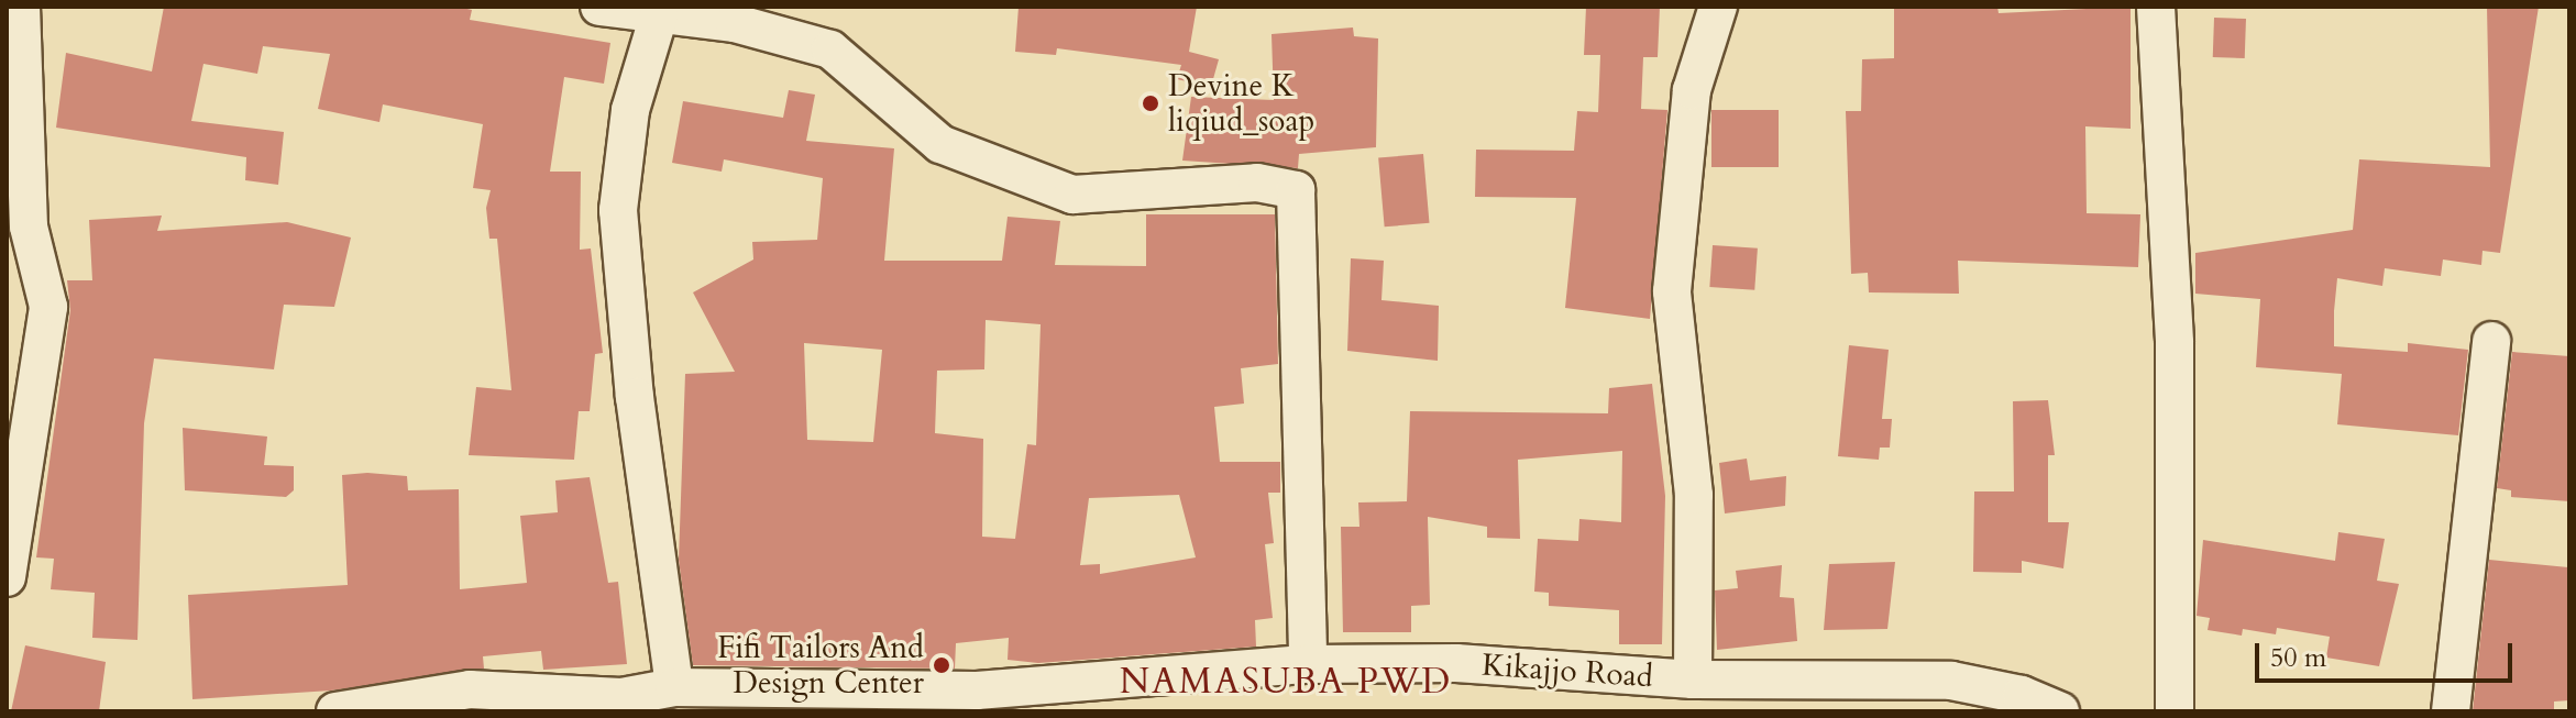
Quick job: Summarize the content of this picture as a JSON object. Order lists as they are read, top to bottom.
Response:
{
  "streets": {
    "street": ["Kikajjo Road"]
  },
  "districts": ["NAMASUBA PWD"],
  "places": ["Devine K liqiud_soap", "Fifi Tailors And Design Center"],
  "scale_bar": "50 m"
}
